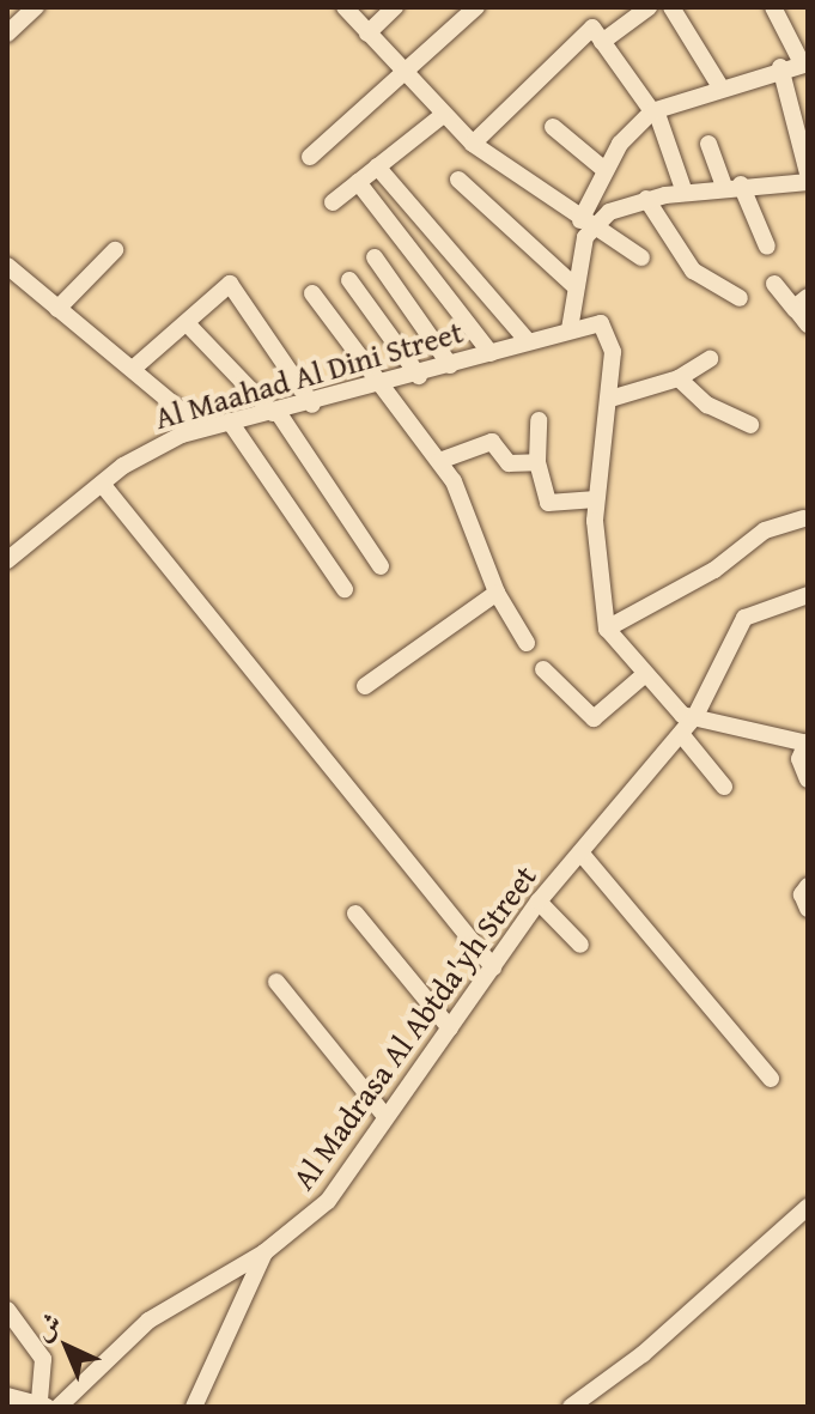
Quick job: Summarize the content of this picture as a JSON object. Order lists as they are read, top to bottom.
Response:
{
  "streets": {
    "street": ["Al Maahad Al Dini Street", "Al Madrasa Al Abtda'yh Street"]
  },
  "north": "top left"
}
